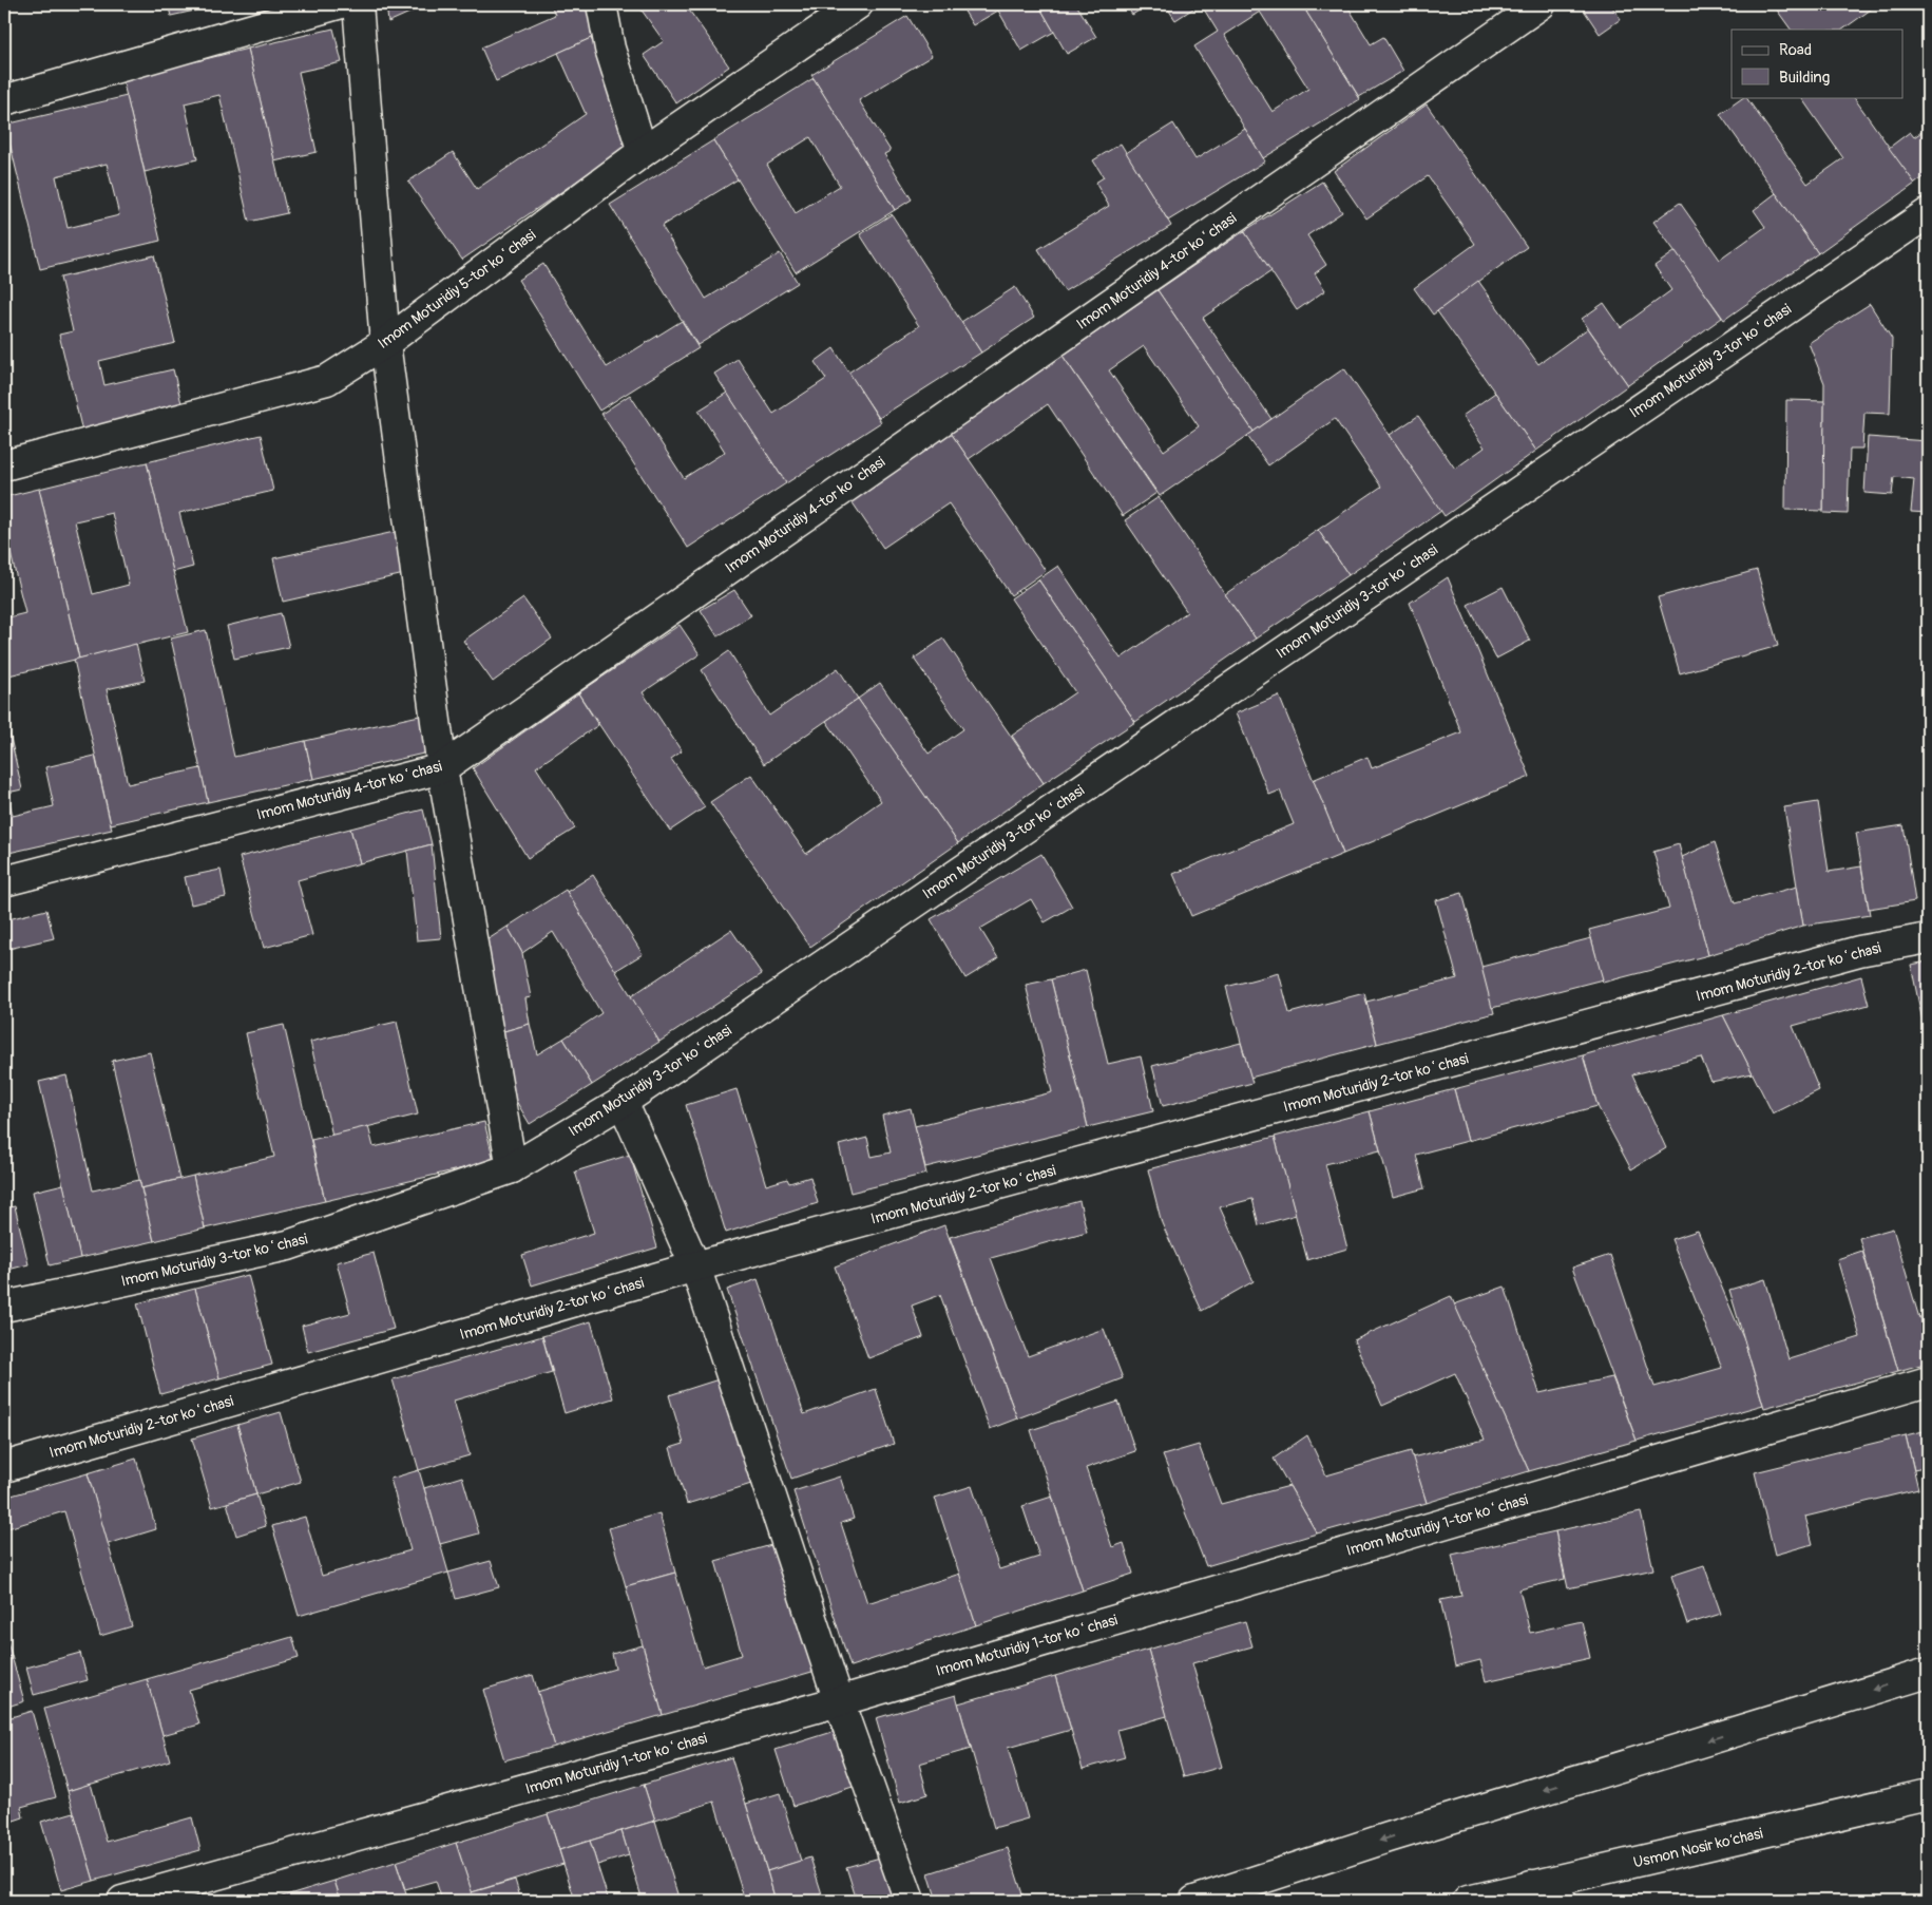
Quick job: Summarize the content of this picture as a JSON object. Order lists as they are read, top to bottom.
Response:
{
  "streets": {
    "street": [
      "Imom Moturidiy 4-tor koʻchasi",
      "Imom Moturidiy 5-tor koʻchasi",
      "Imom Moturidiy 3-tor koʻchasi",
      "Imom Moturidiy 2-tor koʻchasi",
      "Imom Moturidiy 1-tor koʻchasi",
      "Usmon Nosir ko‘chasi"
    ]
  },
  "legend": ["Road", "Building"]
}
